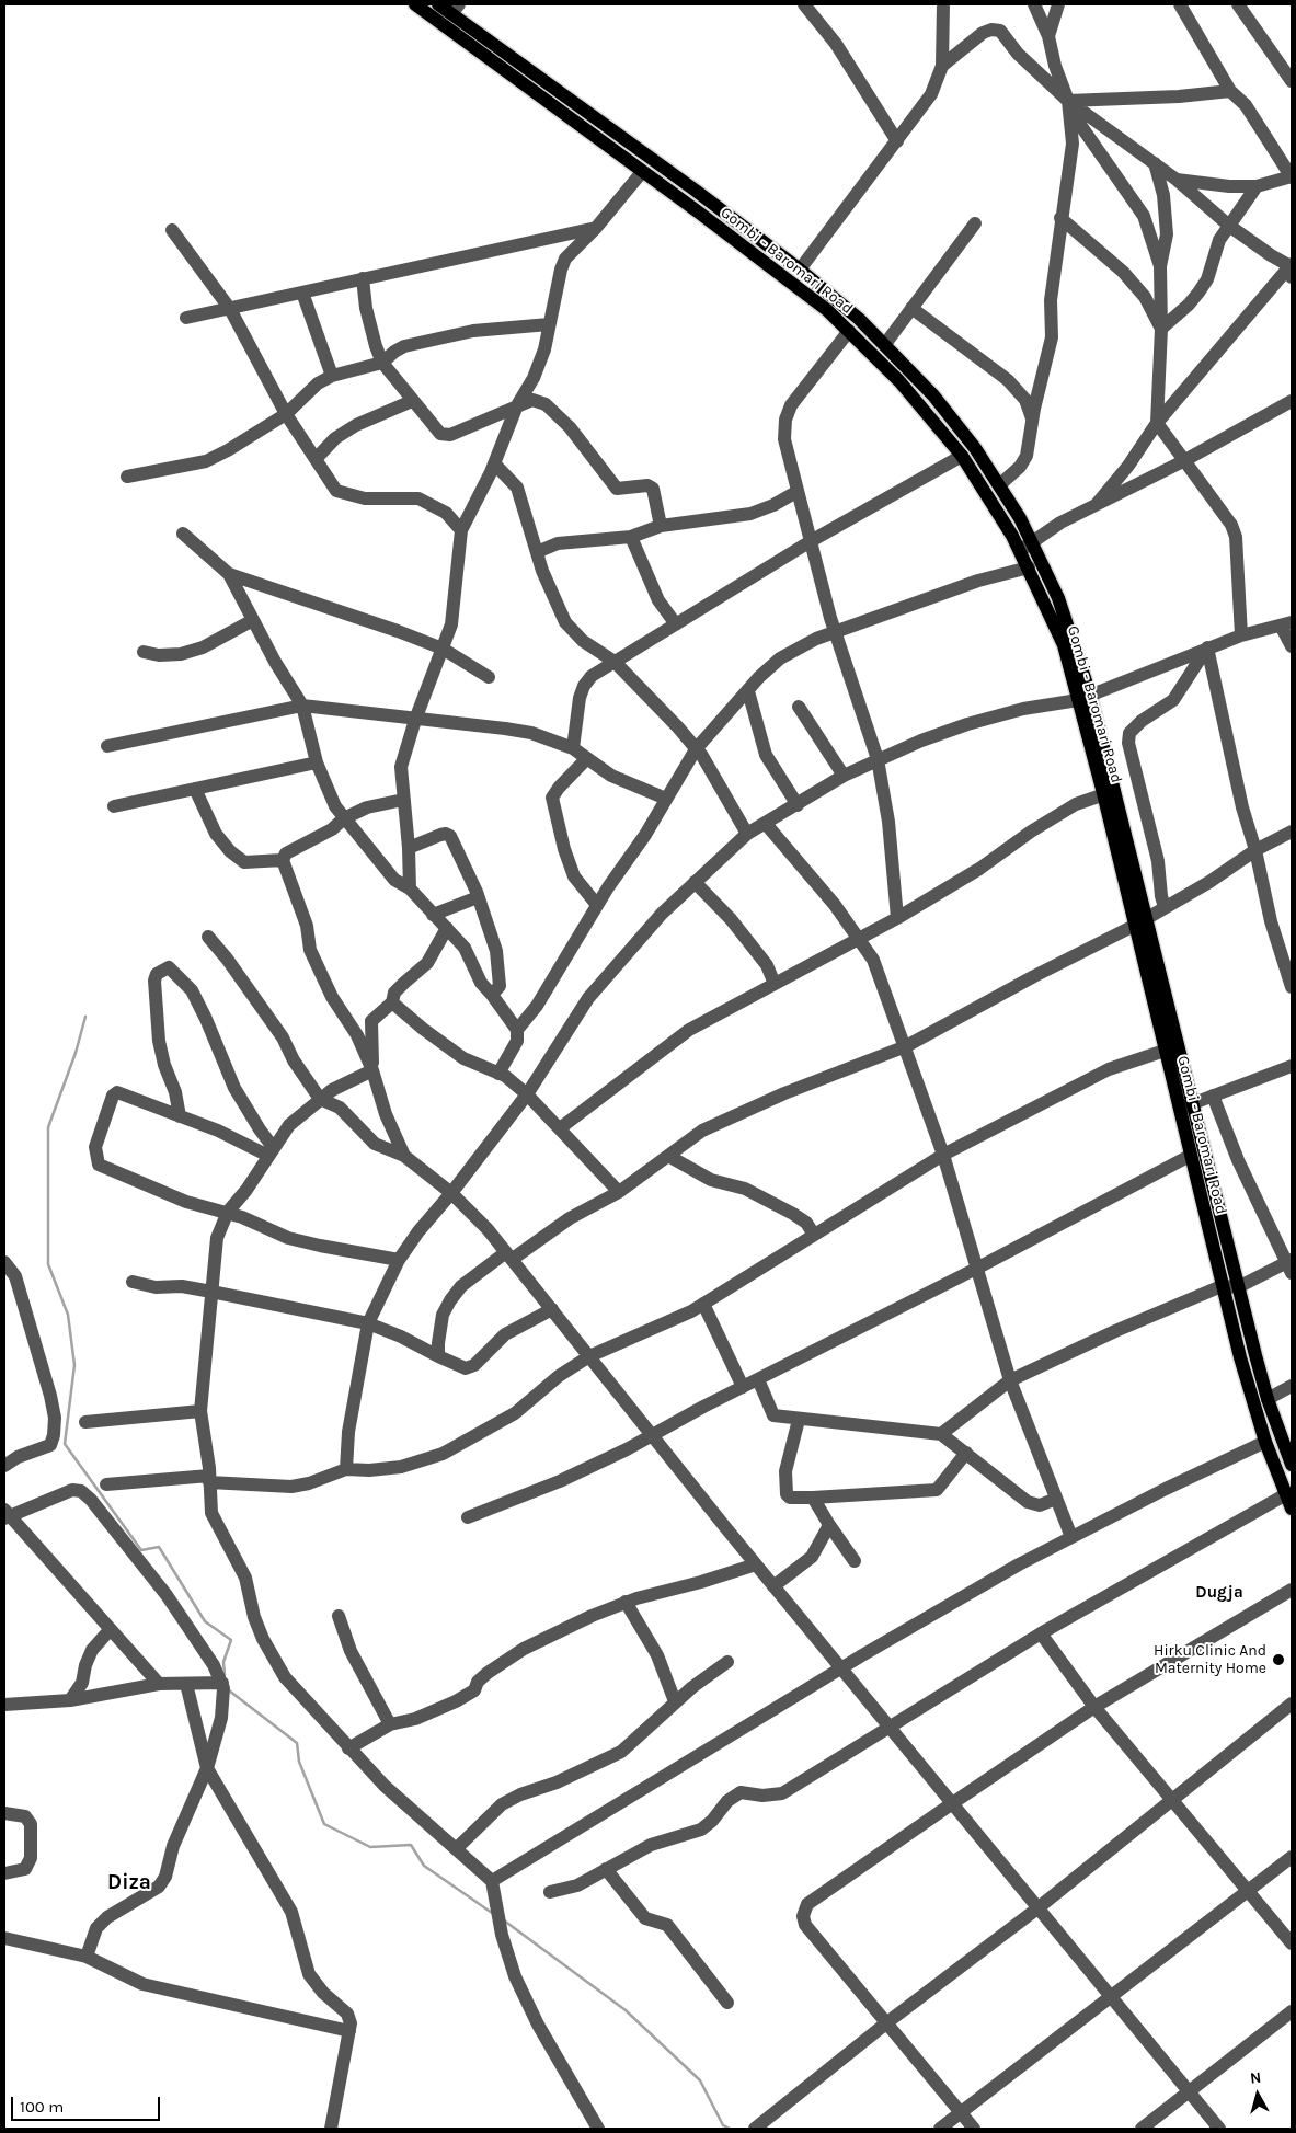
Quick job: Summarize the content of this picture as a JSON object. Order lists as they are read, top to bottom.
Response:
{
  "streets": {
    "main road": ["Gombi - Baromari Road"]
  },
  "districts": ["Dugja", "Diza"],
  "places": ["Hirku Clinic And Maternity Home"],
  "scale_bar": "100 m",
  "north": "top"
}
